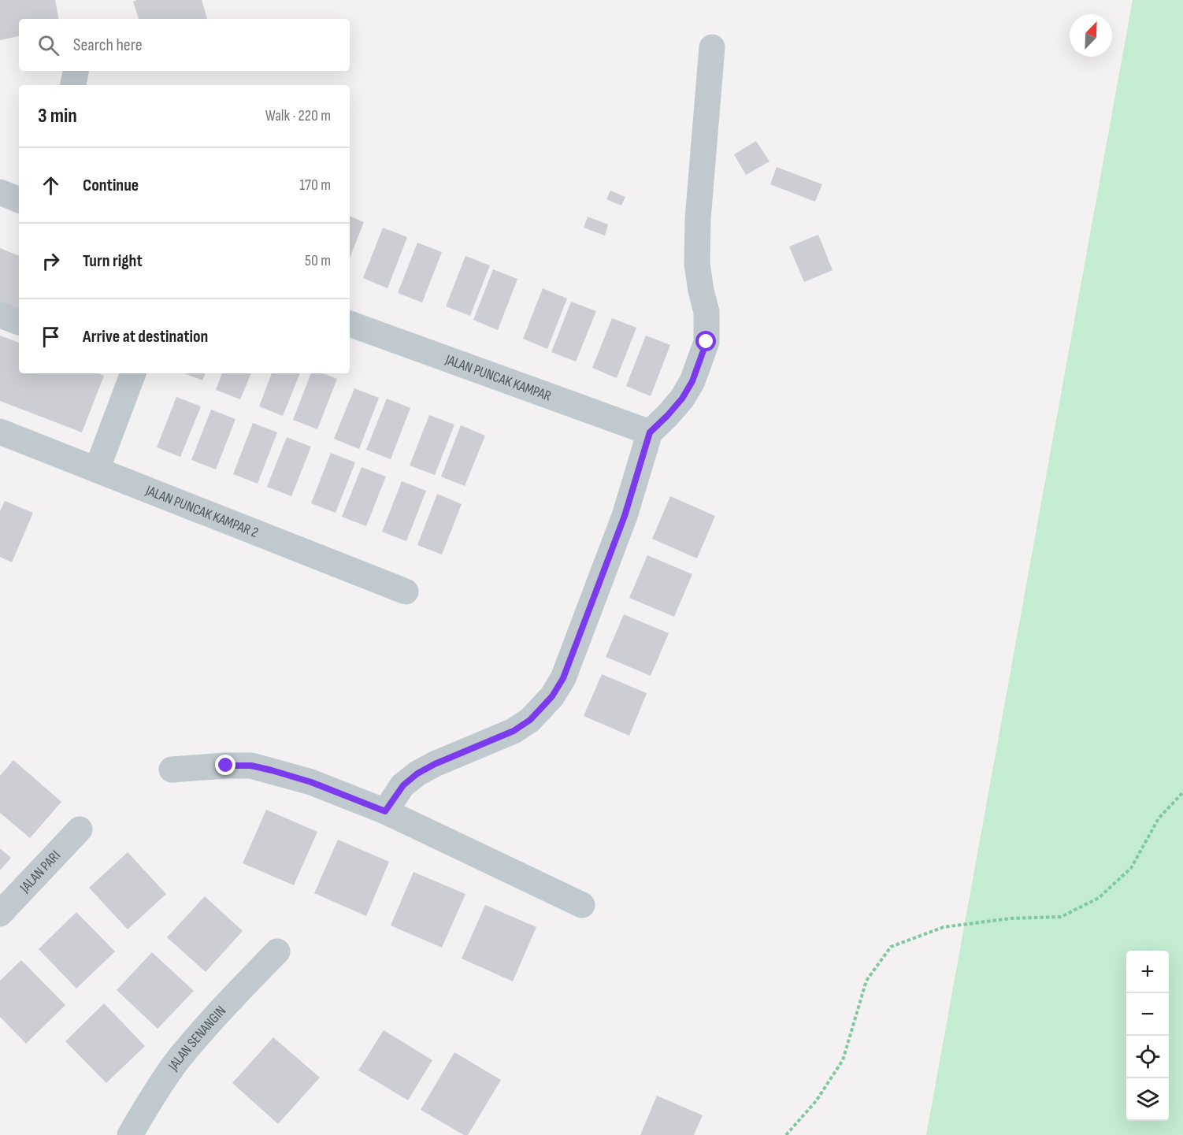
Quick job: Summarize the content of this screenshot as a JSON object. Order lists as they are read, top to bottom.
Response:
{
  "streets": {
    "street": [
      "JALAN PUNCAK KAMPAR",
      "JALAN PUNCAK KAMPAR 2",
      "JALAN PARI",
      "JALAN SENANGIN"
    ]
  },
  "north": "top right",
  "page": {
    "search": "Search here",
    "heading": ["3 min", "Walk · 220 m"],
    "list": [
      ["Continue", "170 m"],
      ["Turn right", "50 m"],
      "Arrive at destination"
    ],
    "map_buttons": ["+", "−"]
  }
}
